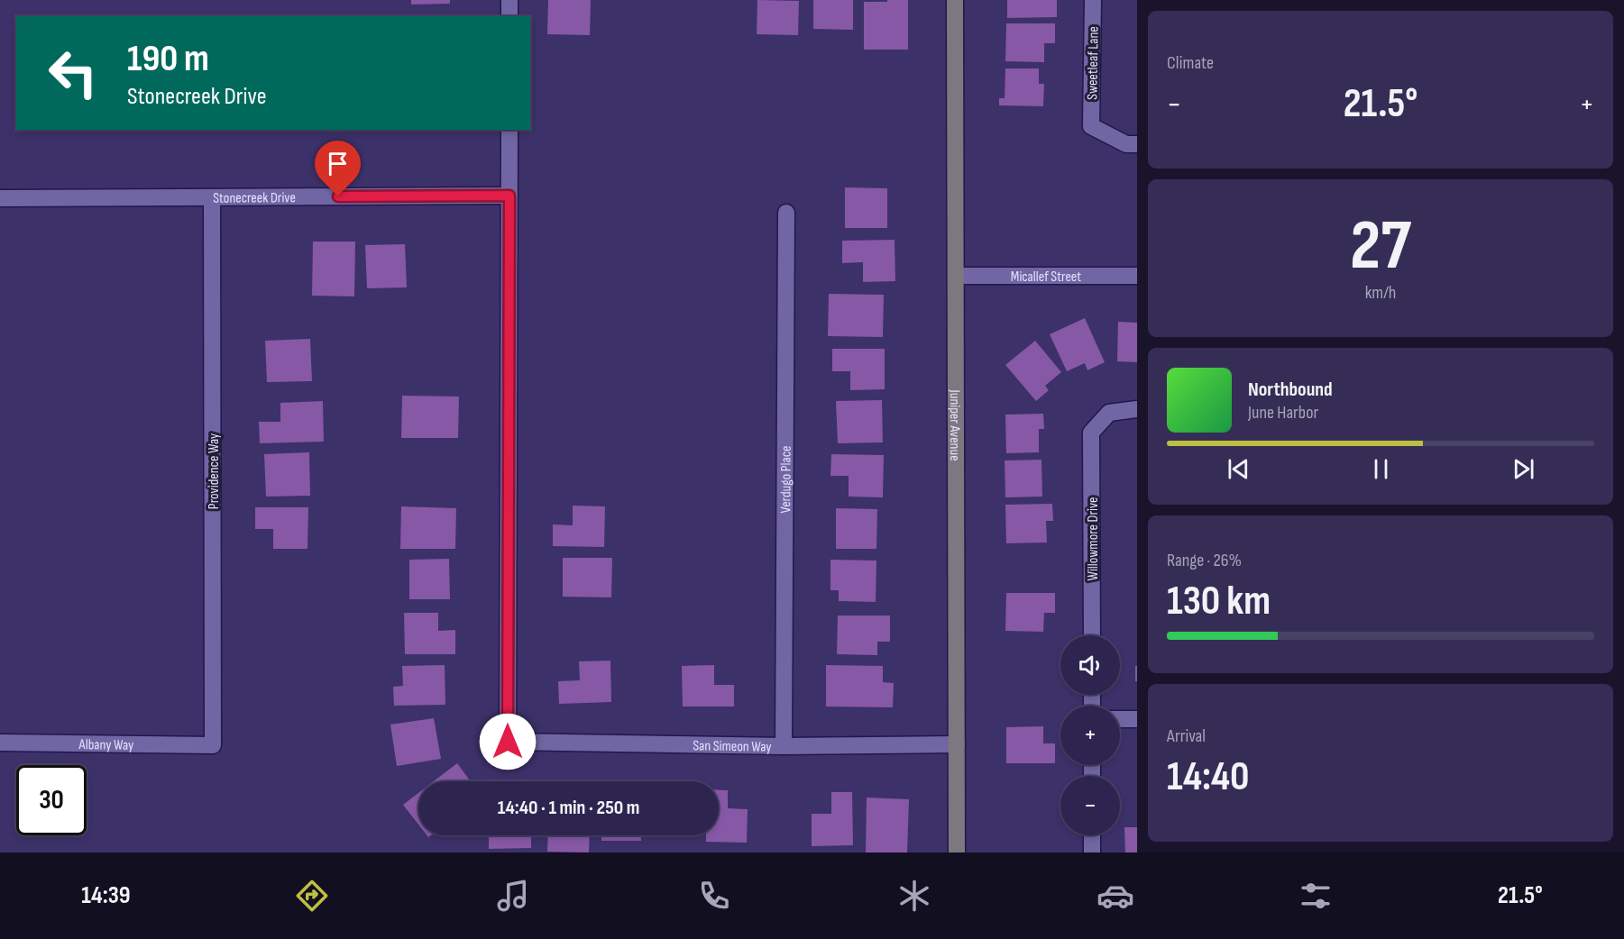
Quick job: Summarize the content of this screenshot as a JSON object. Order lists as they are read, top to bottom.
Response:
{
  "streets": {
    "street": [
      "Sweetleaf Lane",
      "Stonecreek Drive",
      "Micallef Street",
      "Juniper Avenue",
      "Providence Way",
      "Verdugo Place",
      "Willowmore Drive",
      "Albany Way",
      "San Simeon Way"
    ]
  },
  "crossings": [
    ["Stonecreek Drive", "Providence Way"],
    ["Stonecreek Drive", "San Simeon Way"],
    ["Micallef Street", "Juniper Avenue"],
    ["Juniper Avenue", "San Simeon Way"],
    ["Providence Way", "Albany Way"],
    ["Verdugo Place", "San Simeon Way"]
  ],
  "page": {
    "tile": [
      "Climate",
      ["27", "km/h"],
      ["Range · 26%", "130 km"],
      ["Arrival", "14:40"]
    ],
    "turn": ["190 m", "Stonecreek Drive"],
    "heat": ["−", "21.5°", "+"],
    "song": ["Northbound", "June Harbor"],
    "map_buttons": ["+", "−"],
    "limit": "30",
    "trip": "14:40 · 1 min · 250 m",
    "tabs": ["14:39", "21.5°"]
  }
}
